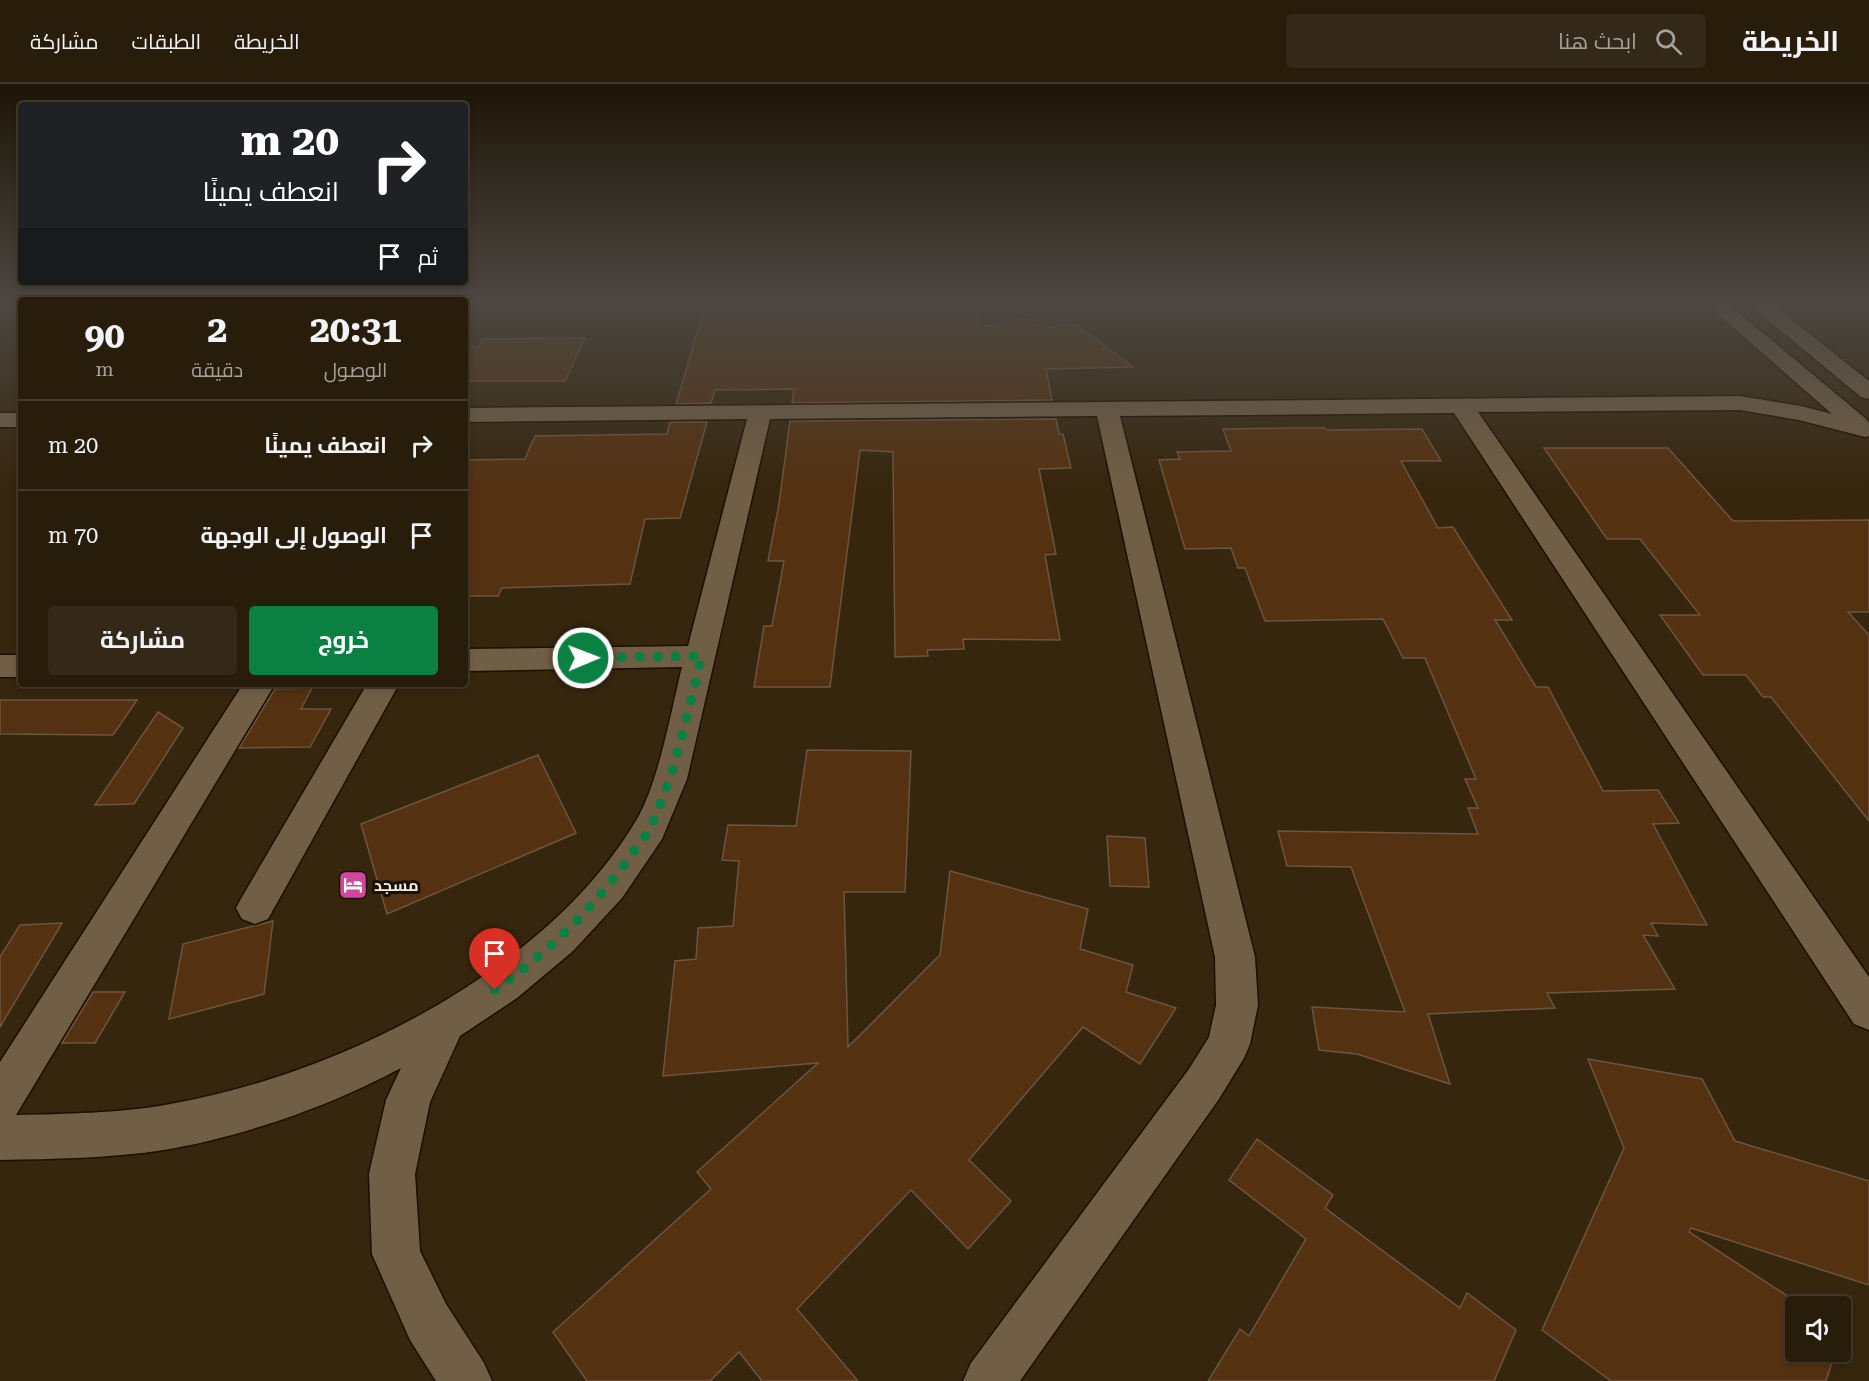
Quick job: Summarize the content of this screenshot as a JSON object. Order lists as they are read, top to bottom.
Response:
{
  "places": {
    "hotel": ["مسجد"]
  },
  "page": {
    "header": "الخريطة",
    "search": "ابحث هنا",
    "nav": ["الخريطة", "الطبقات", "مشاركة"],
    "turn": ["20 m", "انعطف يمينًا"],
    "then": "ثم",
    "eta": [
      "20:31",
      "الوصول",
      "2",
      "دقيقة",
      "90",
      "m"
    ],
    "list": [
      {
        "name": "انعطف يمينًا",
        "value": "20 m"
      },
      {
        "name": "الوصول إلى الوجهة",
        "value": "70 m"
      }
    ],
    "buttons": ["خروج", "مشاركة"]
  }
}
